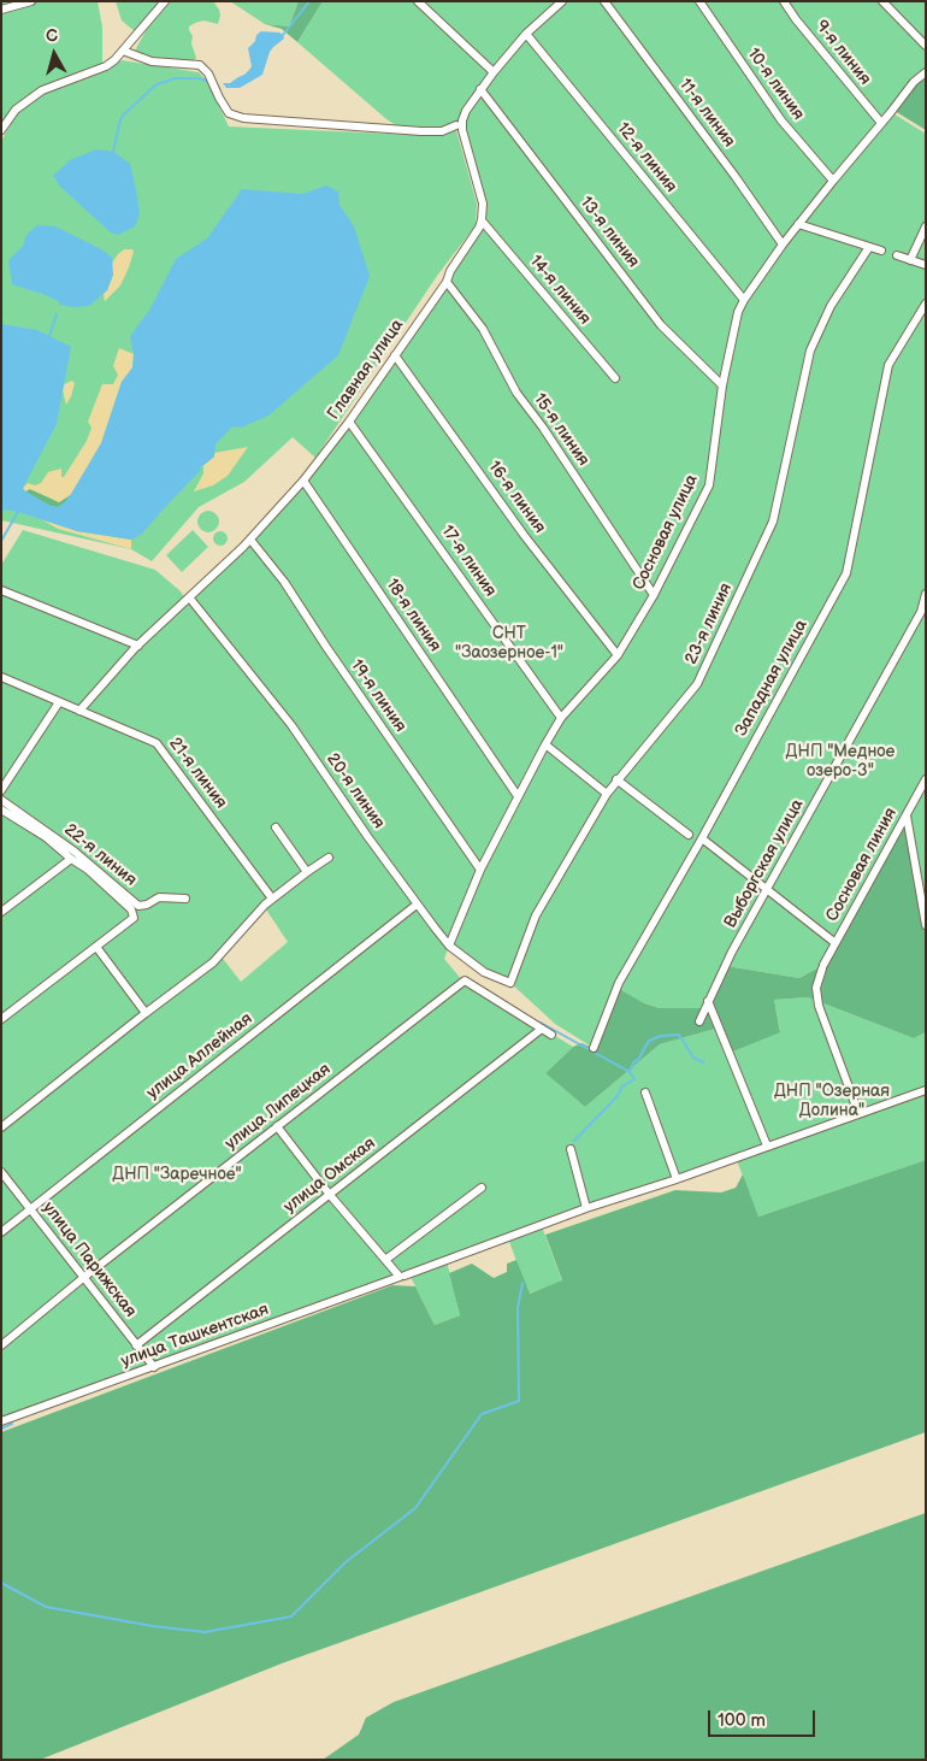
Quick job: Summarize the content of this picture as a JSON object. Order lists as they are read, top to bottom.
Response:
{
  "streets": {
    "street": [
      "9-я линия",
      "10-я линия",
      "11-я линия",
      "12-я линия",
      "13-я линия",
      "14-я линия",
      "Главная улица",
      "15-я линия",
      "16-я линия",
      "Сосновая улица",
      "17-я линия",
      "18-я линия",
      "23-я линия",
      "Западная улица",
      "19-я линия",
      "21-я линия",
      "20-я линия",
      "22-я линия",
      "Выборгская улица",
      "Сосновая линия",
      "улица Аллейная",
      "улица Липецкая",
      "улица Омская",
      "улица Парижская",
      "улица Ташкентская"
    ]
  },
  "crossings": [
    ["9-я линия", "Сосновая улица"],
    ["10-я линия", "Сосновая улица"],
    ["11-я линия", "Сосновая улица"],
    ["12-я линия", "Сосновая улица"],
    ["13-я линия", "Сосновая улица"],
    ["14-я линия", "Главная улица"],
    ["Главная улица", "15-я линия"],
    ["Главная улица", "16-я линия"],
    ["Главная улица", "17-я линия"],
    ["Главная улица", "18-я линия"],
    ["Главная улица", "19-я линия"],
    ["Главная улица", "21-я линия"],
    ["Главная улица", "20-я линия"],
    ["15-я линия", "Сосновая улица"],
    ["16-я линия", "Сосновая улица"],
    ["Сосновая улица", "17-я линия"],
    ["Сосновая улица", "18-я линия"],
    ["Сосновая улица", "19-я линия"],
    ["Сосновая улица", "20-я линия"],
    ["23-я линия", "20-я линия"],
    ["20-я линия", "улица Аллейная"],
    ["Сосновая линия", "улица Ташкентская"],
    ["улица Аллейная", "улица Парижская"],
    ["улица Липецкая", "улица Омская"],
    ["улица Липецкая", "улица Парижская"],
    ["улица Омская", "улица Парижская"],
    ["улица Парижская", "улица Ташкентская"]
  ],
  "parks": [
    "СНТ \"Заозерное-1\"",
    "ДНП \"Медное озеро-3\"",
    "ДНП \"Озерная Долина\"",
    "ДНП \"Заречное\""
  ],
  "scale_bar": "100 m",
  "north": "top"
}
